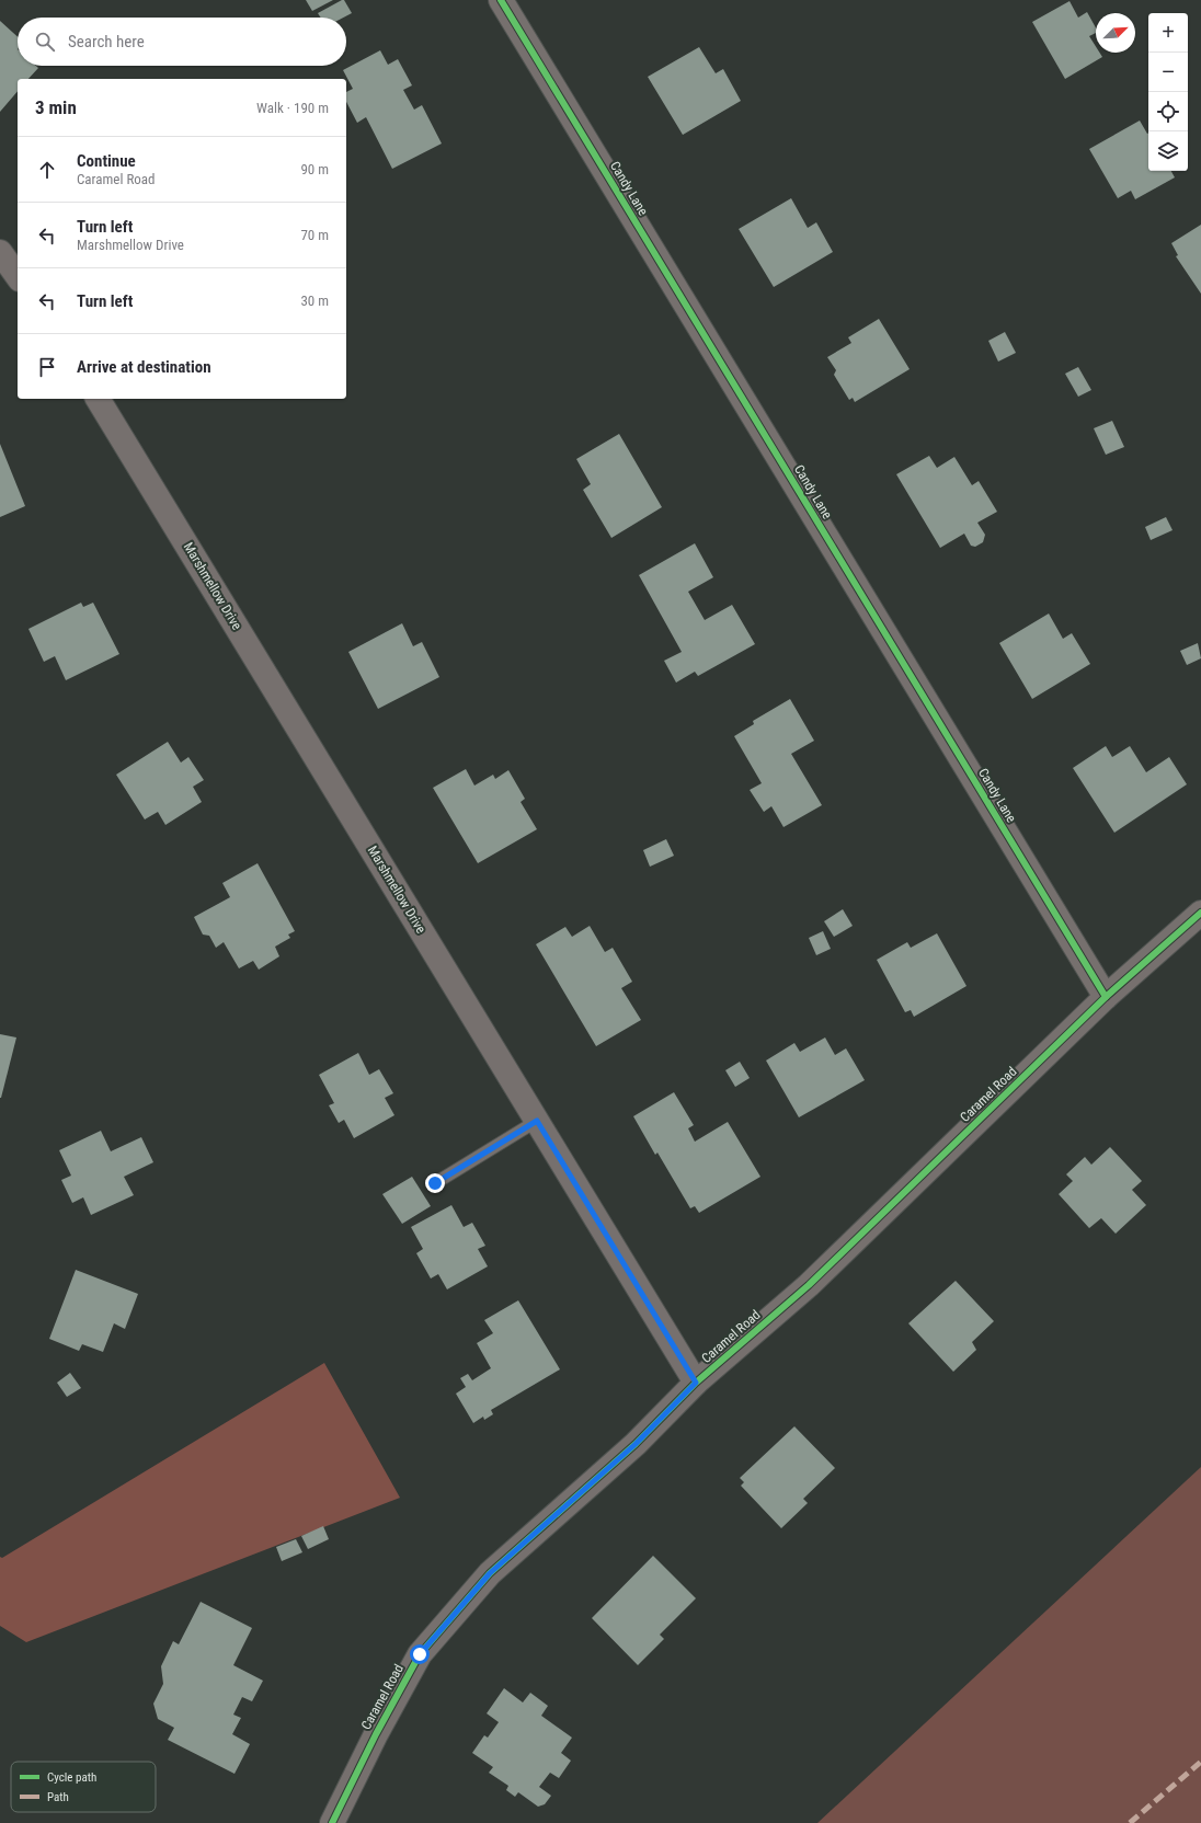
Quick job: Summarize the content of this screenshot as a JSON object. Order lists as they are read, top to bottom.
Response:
{
  "streets": {
    "street": ["Candy Lane", "Marshmellow Drive", "Caramel Road"]
  },
  "crossings": [
    ["Candy Lane", "Caramel Road"],
    ["Marshmellow Drive", "Caramel Road"]
  ],
  "legend": ["Cycle path", "Path"],
  "north": "top right",
  "page": {
    "map_buttons": ["+", "−"],
    "search": "Search here",
    "heading": ["3 min", "Walk · 190 m"],
    "list": [
      ["Continue", "Caramel Road", "90 m"],
      ["Turn left", "Marshmellow Drive", "70 m"],
      ["Turn left", "30 m"],
      "Arrive at destination"
    ]
  }
}
